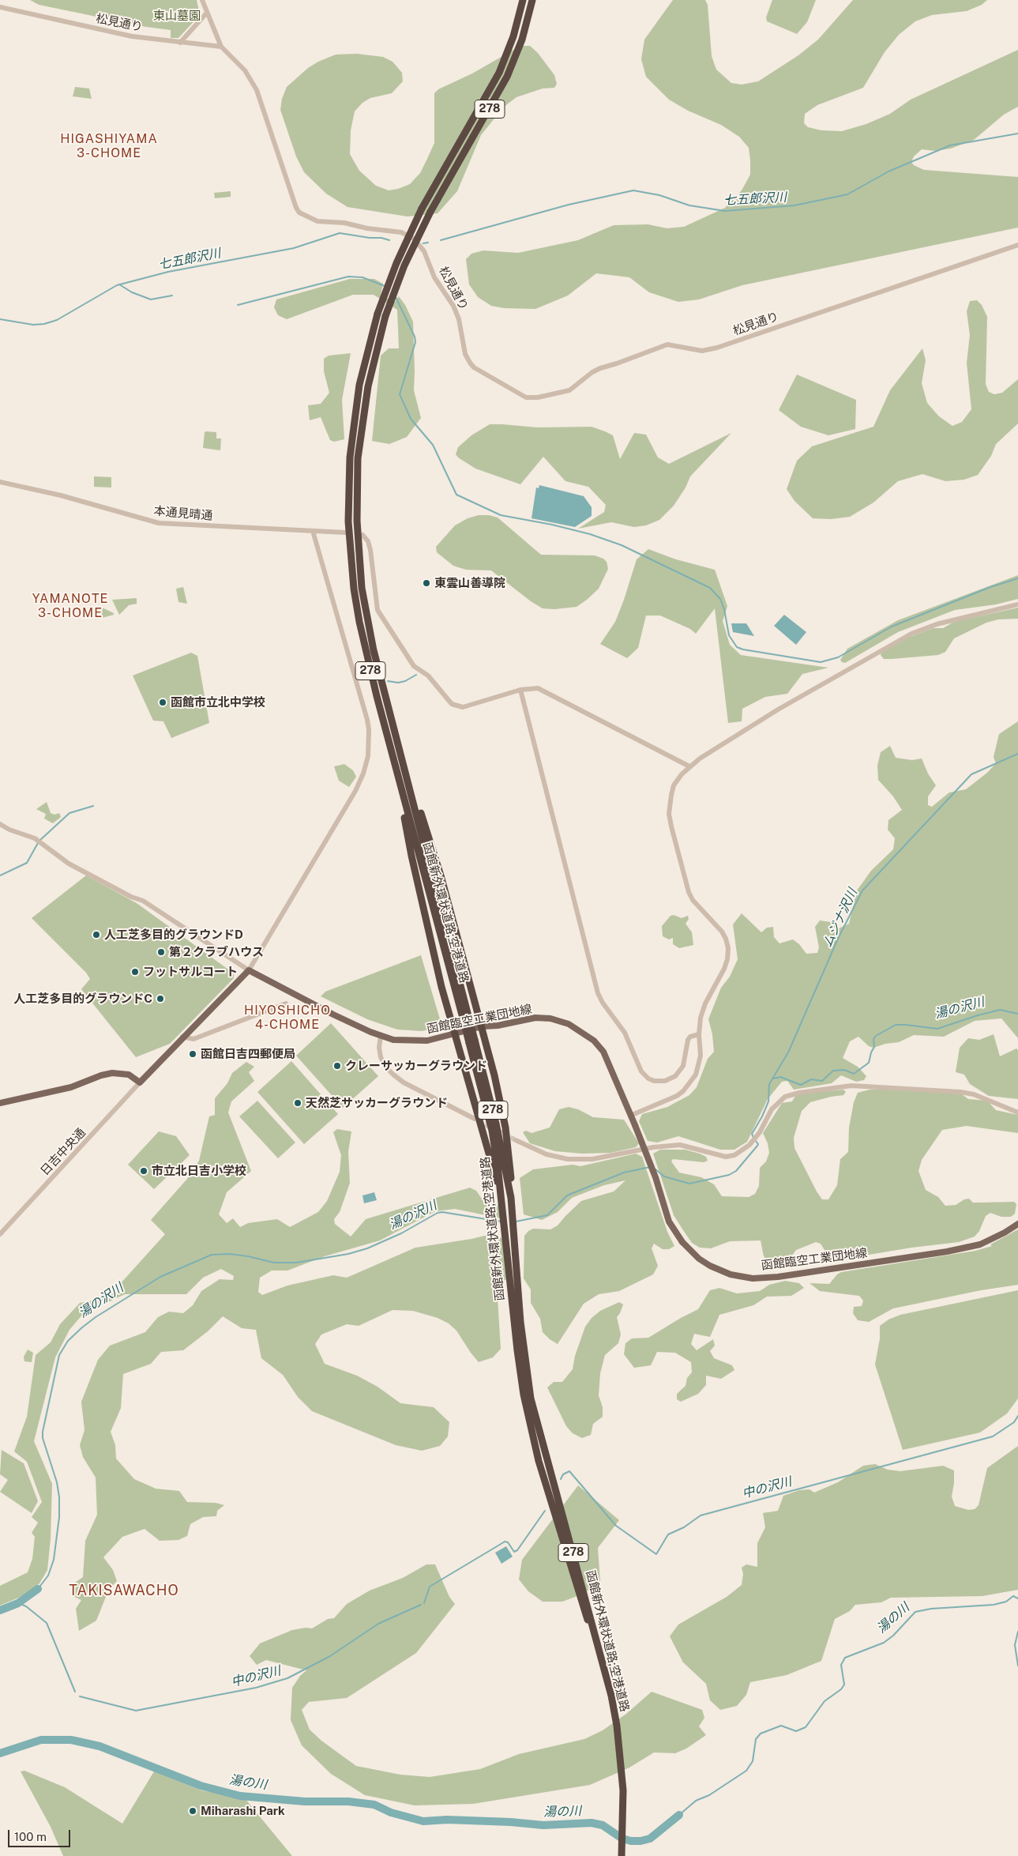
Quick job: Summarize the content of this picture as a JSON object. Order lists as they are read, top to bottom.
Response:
{
  "streets": {
    "highway": ["278", "函館新外環状道路;空港道路"],
    "main road": ["函館臨空工業団地線"],
    "street": ["松見通り", "本通見晴通", "日吉中央通"]
  },
  "districts": [
    "HIGASHIYAMA 3-CHOME",
    "YAMANOTE 3-CHOME",
    "HIYOSHICHO 4-CHOME",
    "TAKISAWACHO"
  ],
  "water": [
    "七五郎沢川",
    "ムジナ沢川",
    "湯の沢川",
    "中の沢川",
    "湯の川"
  ],
  "parks": ["東山墓園"],
  "places": [
    "東雲山善導院",
    "函館市立北中学校",
    "人工芝多目的グラウンドD",
    "第２クラブハウス",
    "フットサルコート",
    "人工芝多目的グラウンドC",
    "函館日吉四郵便局",
    "クレーサッカーグラウンド",
    "天然芝サッカーグラウンド",
    "市立北日吉小学校",
    "Miharashi Park"
  ],
  "scale_bar": "100 m"
}
